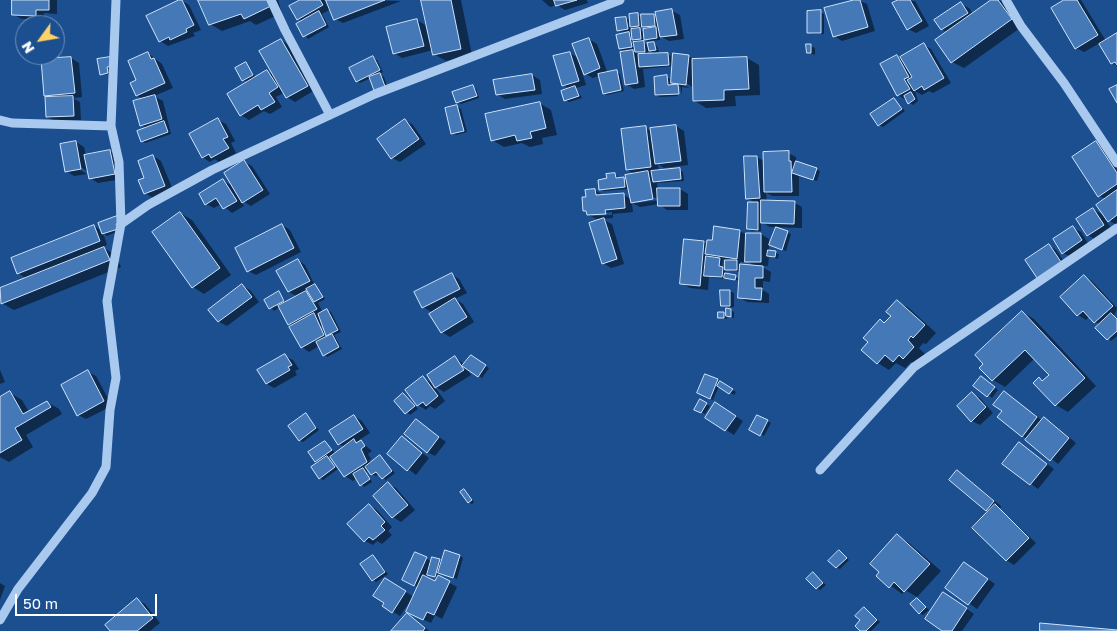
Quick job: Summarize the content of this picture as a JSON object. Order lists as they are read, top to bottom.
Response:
{
  "scale_bar": "50 m",
  "north": "bottom left"
}
